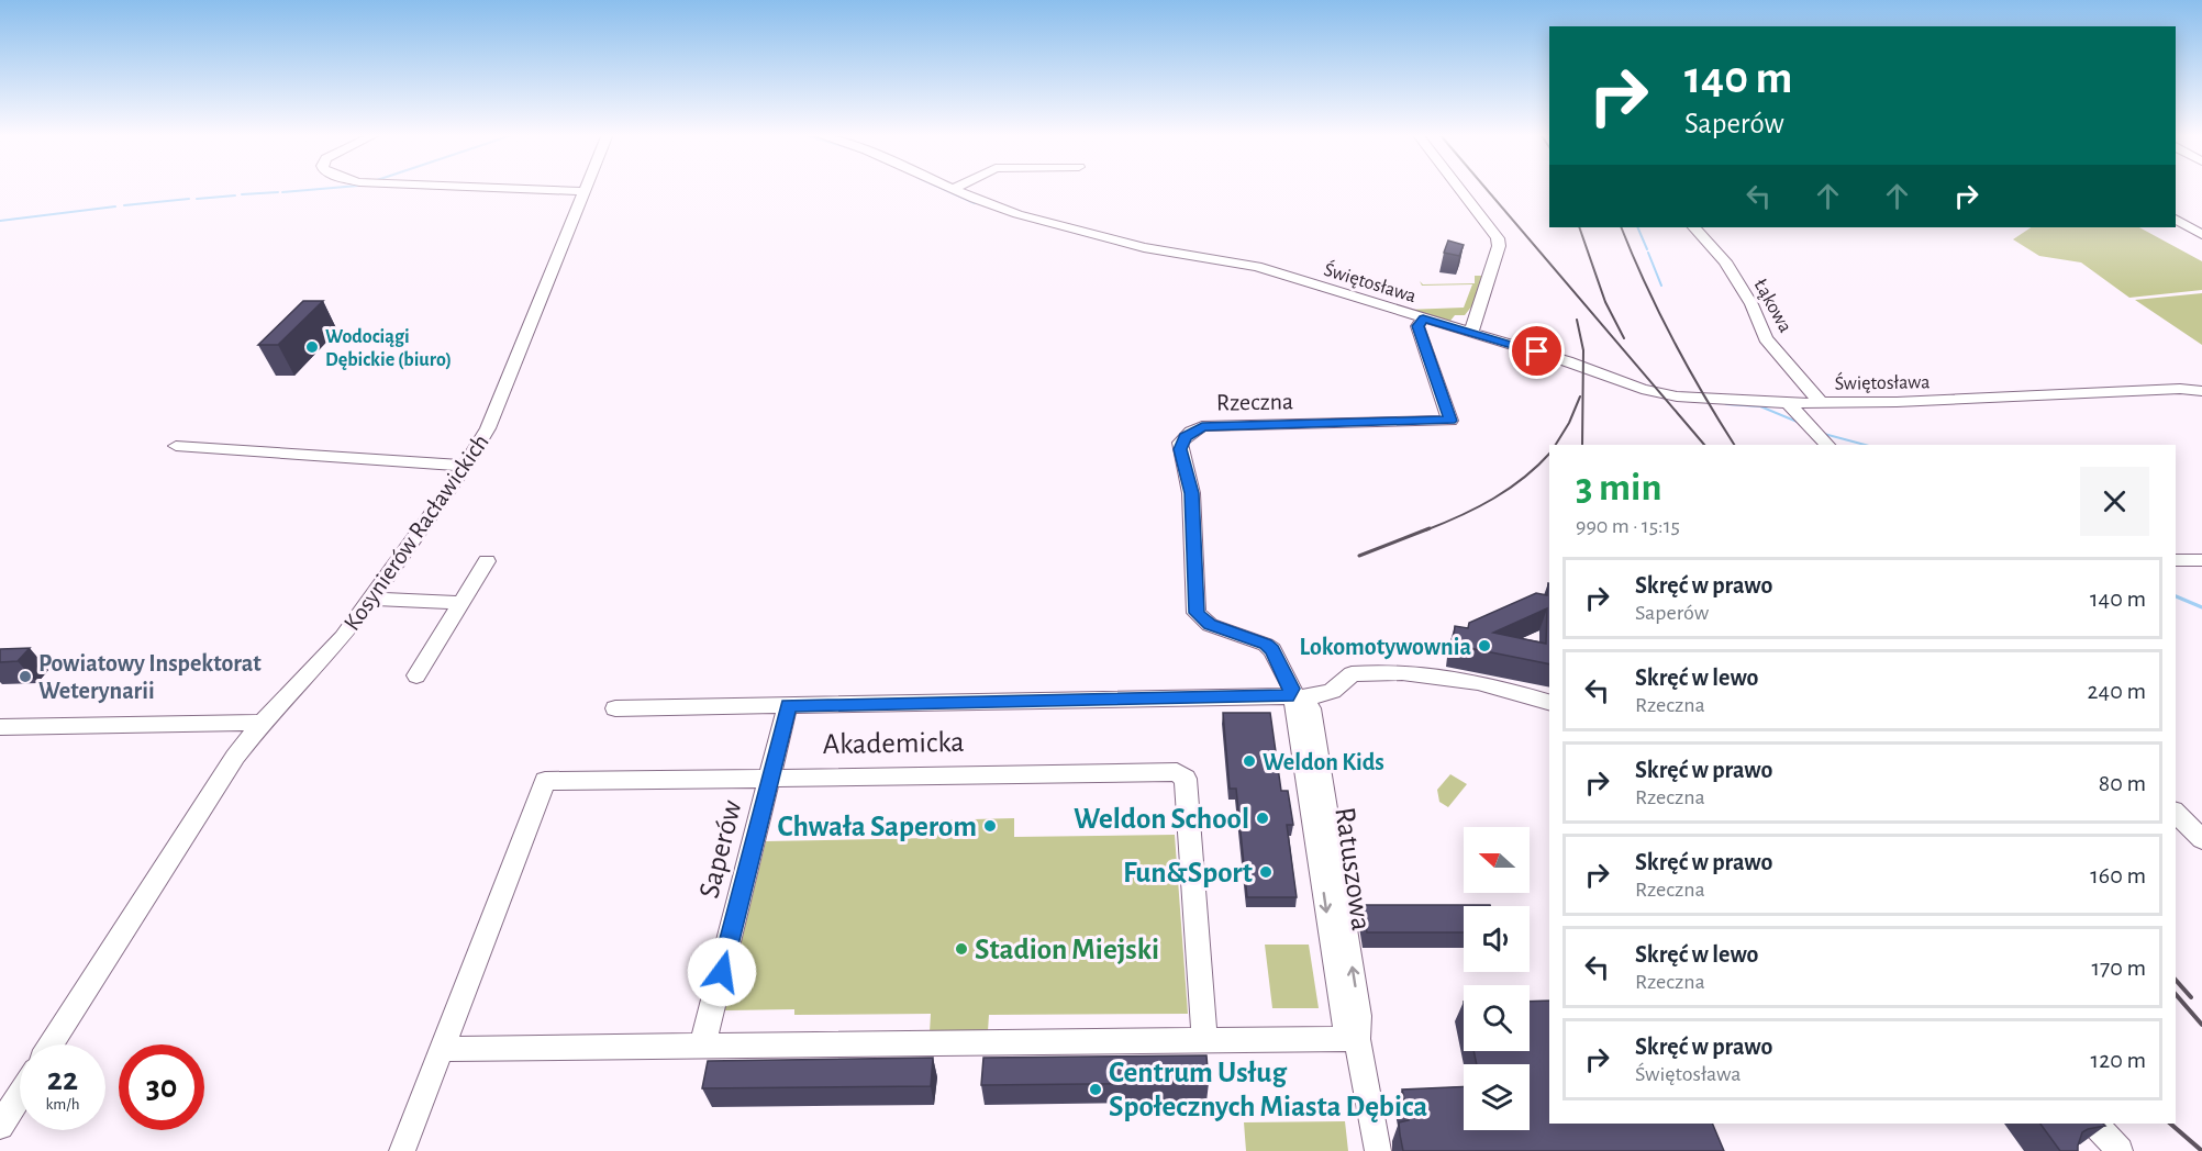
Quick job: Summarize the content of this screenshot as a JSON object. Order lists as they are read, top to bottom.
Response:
{
  "streets": {
    "street": [
      "Świętosława",
      "Łąkowa",
      "Rzeczna",
      "Kosynierów Racławickich",
      "Akademicka",
      "Saperów",
      "Ratuszowa"
    ]
  },
  "crossings": [
    ["Świętosława", "Łąkowa"],
    ["Świętosława", "Rzeczna"],
    ["Rzeczna", "Ratuszowa"],
    ["Akademicka", "Saperów"]
  ],
  "places": [
    "Wodociągi Dębickie (biuro)",
    "Lokomotywownia",
    "Powiatowy Inspektorat Weterynarii",
    "Weldon Kids",
    "Weldon School",
    "Chwała Saperom",
    "Fun&Sport",
    "Stadion Miejski",
    "Centrum Usług Społecznych Miasta Dębica"
  ],
  "north": "left",
  "page": {
    "turn": ["140 m", "Saperów"],
    "heading": ["3 min", "990 m · 15:15"],
    "list": [
      {
        "name": "Skręć w prawo",
        "note": "Saperów",
        "value": "140 m"
      },
      {
        "name": "Skręć w lewo",
        "note": "Rzeczna",
        "value": "240 m"
      },
      {
        "name": "Skręć w prawo",
        "note": "Rzeczna",
        "value": "80 m"
      },
      {
        "name": "Skręć w prawo",
        "note": "Rzeczna",
        "value": "160 m"
      },
      {
        "name": "Skręć w lewo",
        "note": "Rzeczna",
        "value": "170 m"
      },
      {
        "name": "Skręć w prawo",
        "note": "Świętosława",
        "value": "120 m"
      }
    ],
    "speed": "22 km/h",
    "limit": "30"
  }
}
